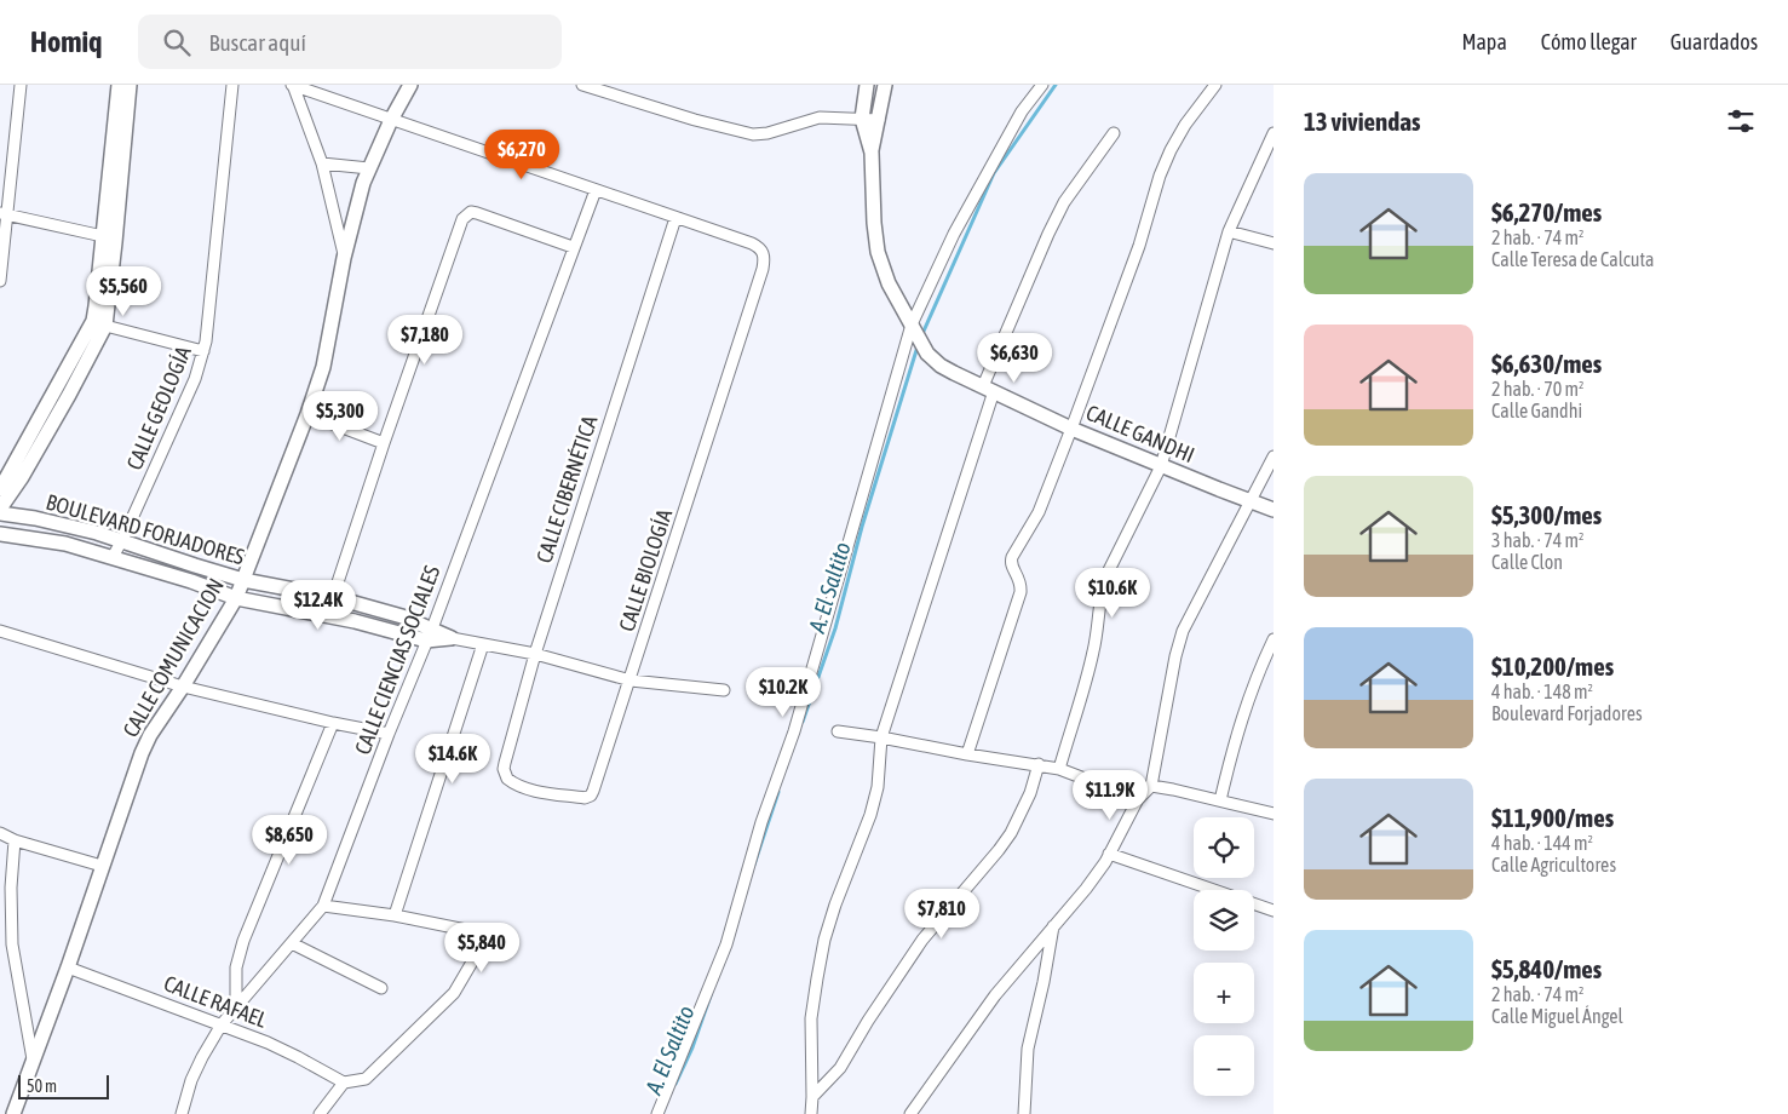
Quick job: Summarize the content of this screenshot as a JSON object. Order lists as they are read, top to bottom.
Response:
{
  "streets": {
    "street": [
      "CALLE GEOLOGÍA",
      "CALLE GANDHI",
      "CALLE CIBERNÉTICA",
      "BOULEVARD FORJADORES",
      "CALLE BIOLOGÍA",
      "CALLE COMUNICACION",
      "CALLE CIENCIAS SOCIALES",
      "CALLE RAFAEL"
    ]
  },
  "crossings": [
    ["CALLE GEOLOGÍA", "BOULEVARD FORJADORES"],
    ["CALLE CIBERNÉTICA", "BOULEVARD FORJADORES"],
    ["CALLE CIBERNÉTICA", "CALLE BIOLOGÍA"],
    ["BOULEVARD FORJADORES", "CALLE BIOLOGÍA"],
    ["BOULEVARD FORJADORES", "CALLE COMUNICACION"],
    ["BOULEVARD FORJADORES", "CALLE CIENCIAS SOCIALES"],
    ["CALLE COMUNICACION", "CALLE RAFAEL"],
    ["CALLE CIENCIAS SOCIALES", "CALLE RAFAEL"]
  ],
  "water": ["A. El Saltito"],
  "scale_bar": "50 m",
  "page": {
    "header": "Homiq",
    "search": "Buscar aquí",
    "nav": ["Mapa", "Cómo llegar", "Guardados"],
    "heading": "13 viviendas",
    "price": [
      "$6,270",
      "$5,560",
      "$7,180",
      "$6,630",
      "$5,300",
      "$10.6K",
      "$12.4K",
      "$10.2K",
      "$14.6K",
      "$11.9K",
      "$8,650",
      "$7,810",
      "$5,840"
    ],
    "list": [
      {
        "name": "$6,270/mes",
        "note": "2 hab. · 74 m² · Calle Teresa de Calcuta"
      },
      {
        "name": "$6,630/mes",
        "note": "2 hab. · 70 m² · Calle Gandhi"
      },
      {
        "name": "$5,300/mes",
        "note": "3 hab. · 74 m² · Calle Clon"
      },
      {
        "name": "$10,200/mes",
        "note": "4 hab. · 148 m² · Boulevard Forjadores"
      },
      {
        "name": "$11,900/mes",
        "note": "4 hab. · 144 m² · Calle Agricultores"
      },
      {
        "name": "$5,840/mes",
        "note": "2 hab. · 74 m² · Calle Miguel Ángel"
      }
    ],
    "map_buttons": ["+", "−"],
    "scale": "50 m"
  }
}
